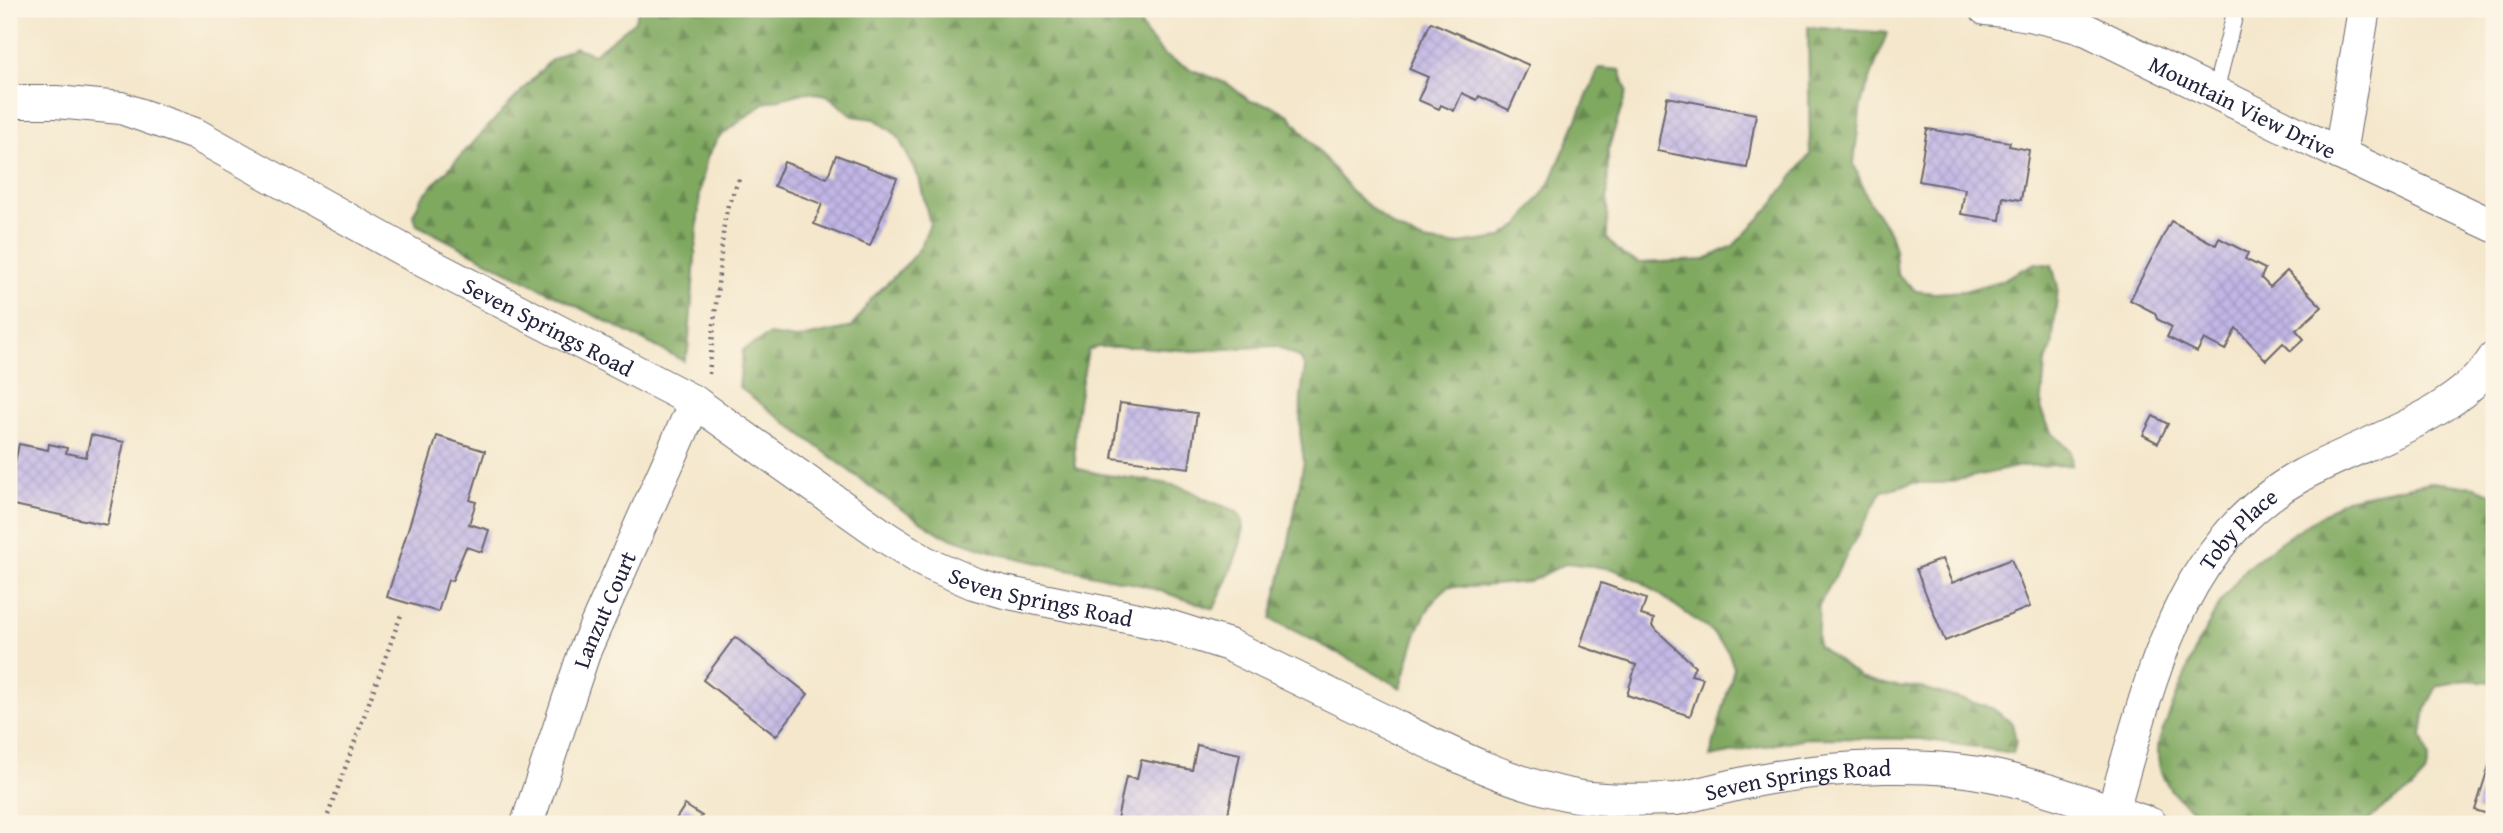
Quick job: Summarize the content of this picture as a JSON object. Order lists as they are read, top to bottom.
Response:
{
  "streets": {
    "street": [
      "Mountain View Drive",
      "Seven Springs Road",
      "Toby Place",
      "Lanzut Court"
    ]
  },
  "crossings": [
    ["Seven Springs Road", "Toby Place"],
    ["Seven Springs Road", "Lanzut Court"]
  ]
}
